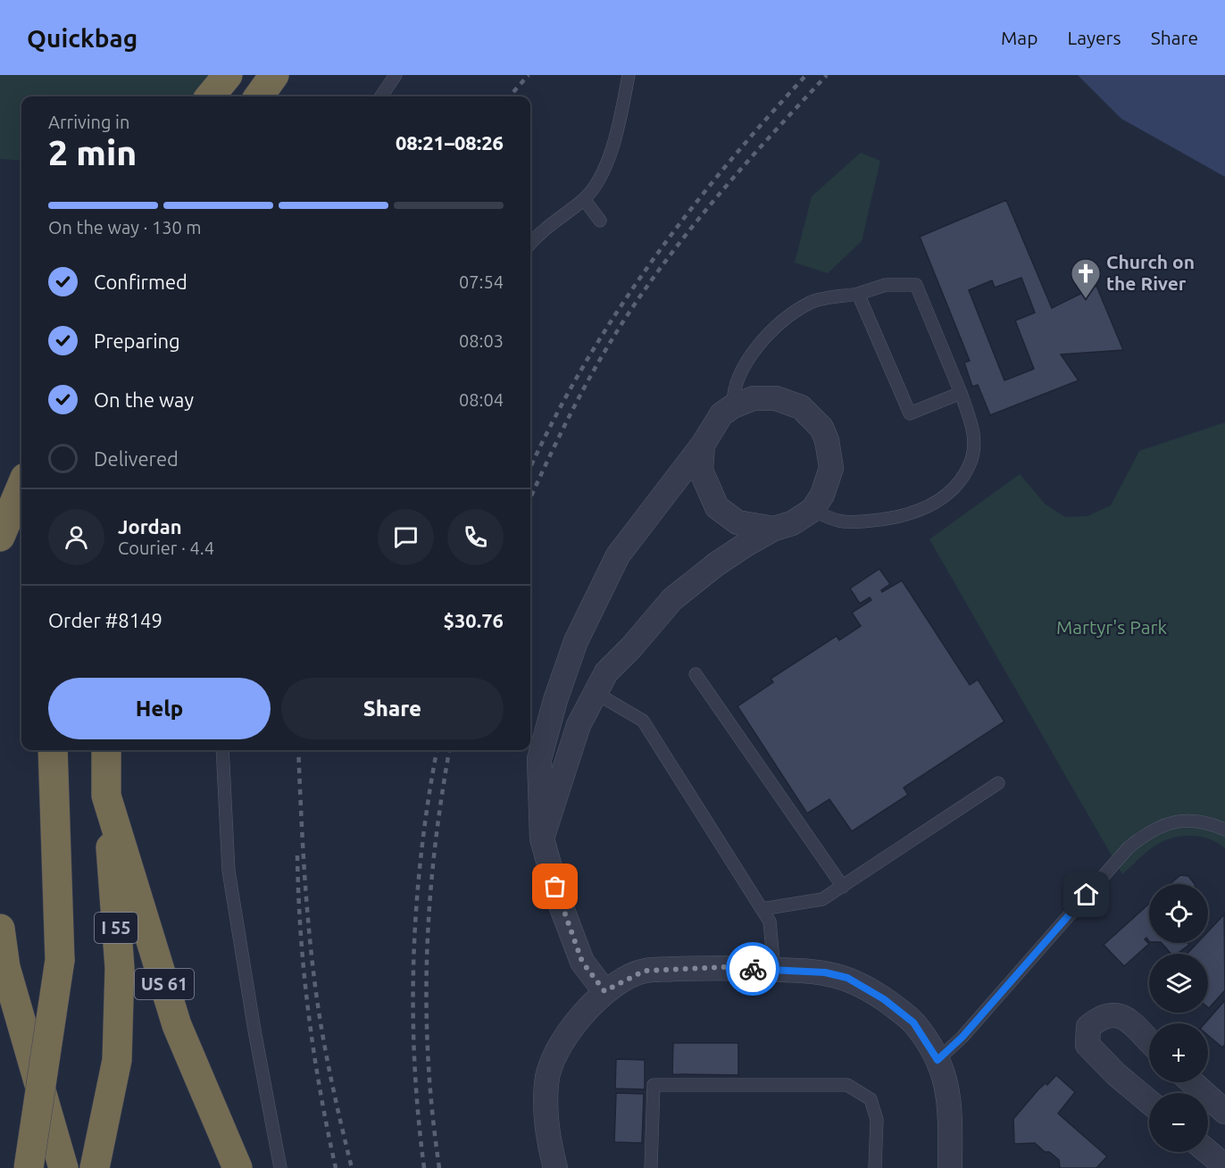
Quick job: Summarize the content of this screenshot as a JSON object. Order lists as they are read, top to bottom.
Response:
{
  "streets": {
    "highway": ["I 55", "US 61"]
  },
  "crossings": [
    ["I 55", "US 61"]
  ],
  "parks": ["Martyr's Park"],
  "places": {
    "church": ["Church on the River"]
  },
  "page": {
    "header": "Quickbag",
    "nav": ["Map", "Layers", "Share"],
    "heading": ["2 min", "Arriving in", "08:21–08:26"],
    "panel": [
      "Jordan",
      "Courier · 4.4",
      "Order #8149",
      "$30.76"
    ],
    "bar": "On the way · 130 m",
    "list": [
      ["Confirmed", "07:54"],
      ["Preparing", "08:03"],
      ["On the way", "08:04"],
      "Delivered"
    ],
    "buttons": ["Help", "Share"],
    "map_buttons": ["+", "−"]
  }
}
